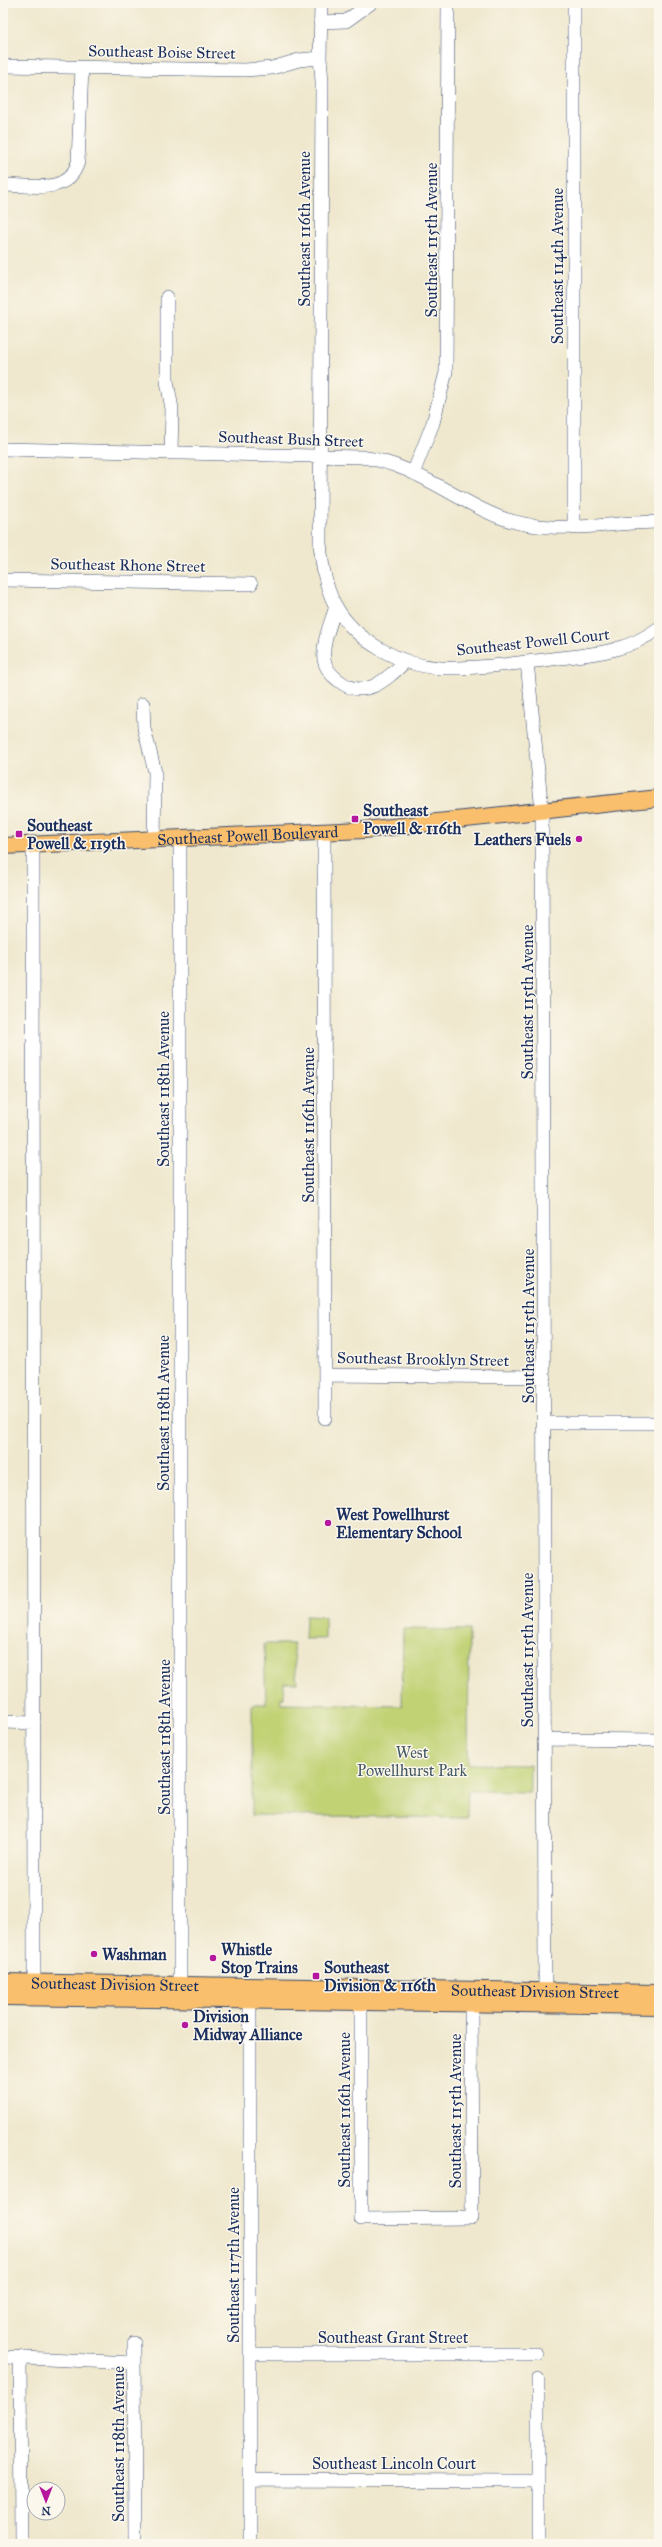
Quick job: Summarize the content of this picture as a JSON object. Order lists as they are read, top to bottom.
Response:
{
  "streets": {
    "main road": ["Southeast Powell Boulevard", "Southeast Division Street"],
    "street": [
      "Southeast Boise Street",
      "Southeast 116th Avenue",
      "Southeast 115th Avenue",
      "Southeast 114th Avenue",
      "Southeast Bush Street",
      "Southeast Rhone Street",
      "Southeast Powell Court",
      "Southeast 118th Avenue",
      "Southeast Brooklyn Street",
      "Southeast 117th Avenue",
      "Southeast Grant Street",
      "Southeast Lincoln Court"
    ]
  },
  "crossings": [
    ["Southeast Boise Street", "Southeast 116th Avenue"],
    ["Southeast 116th Avenue", "Southeast 115th Avenue"],
    ["Southeast 116th Avenue", "Southeast Bush Street"],
    ["Southeast 116th Avenue", "Southeast Powell Court"],
    ["Southeast 116th Avenue", "Southeast Powell Boulevard"],
    ["Southeast 116th Avenue", "Southeast Brooklyn Street"],
    ["Southeast 116th Avenue", "Southeast Division Street"],
    ["Southeast 115th Avenue", "Southeast Bush Street"],
    ["Southeast 115th Avenue", "Southeast Powell Court"],
    ["Southeast 115th Avenue", "Southeast Powell Boulevard"],
    ["Southeast 115th Avenue", "Southeast Brooklyn Street"],
    ["Southeast 115th Avenue", "Southeast Division Street"],
    ["Southeast 114th Avenue", "Southeast Bush Street"],
    ["Southeast Bush Street", "Southeast Powell Court"],
    ["Southeast Powell Boulevard", "Southeast 118th Avenue"],
    ["Southeast 118th Avenue", "Southeast Division Street"],
    ["Southeast Division Street", "Southeast 117th Avenue"],
    ["Southeast 117th Avenue", "Southeast Grant Street"],
    ["Southeast 117th Avenue", "Southeast Lincoln Court"]
  ],
  "parks": ["West Powellhurst Park"],
  "places": {
    "transit": ["Southeast Powell & 116th", "Southeast Powell & 119th", "Southeast Division & 116th"],
    "other": [
      "Leathers Fuels",
      "West Powellhurst Elementary School",
      "Washman",
      "Whistle Stop Trains",
      "Division Midway Alliance"
    ]
  },
  "north": "bottom"
}
